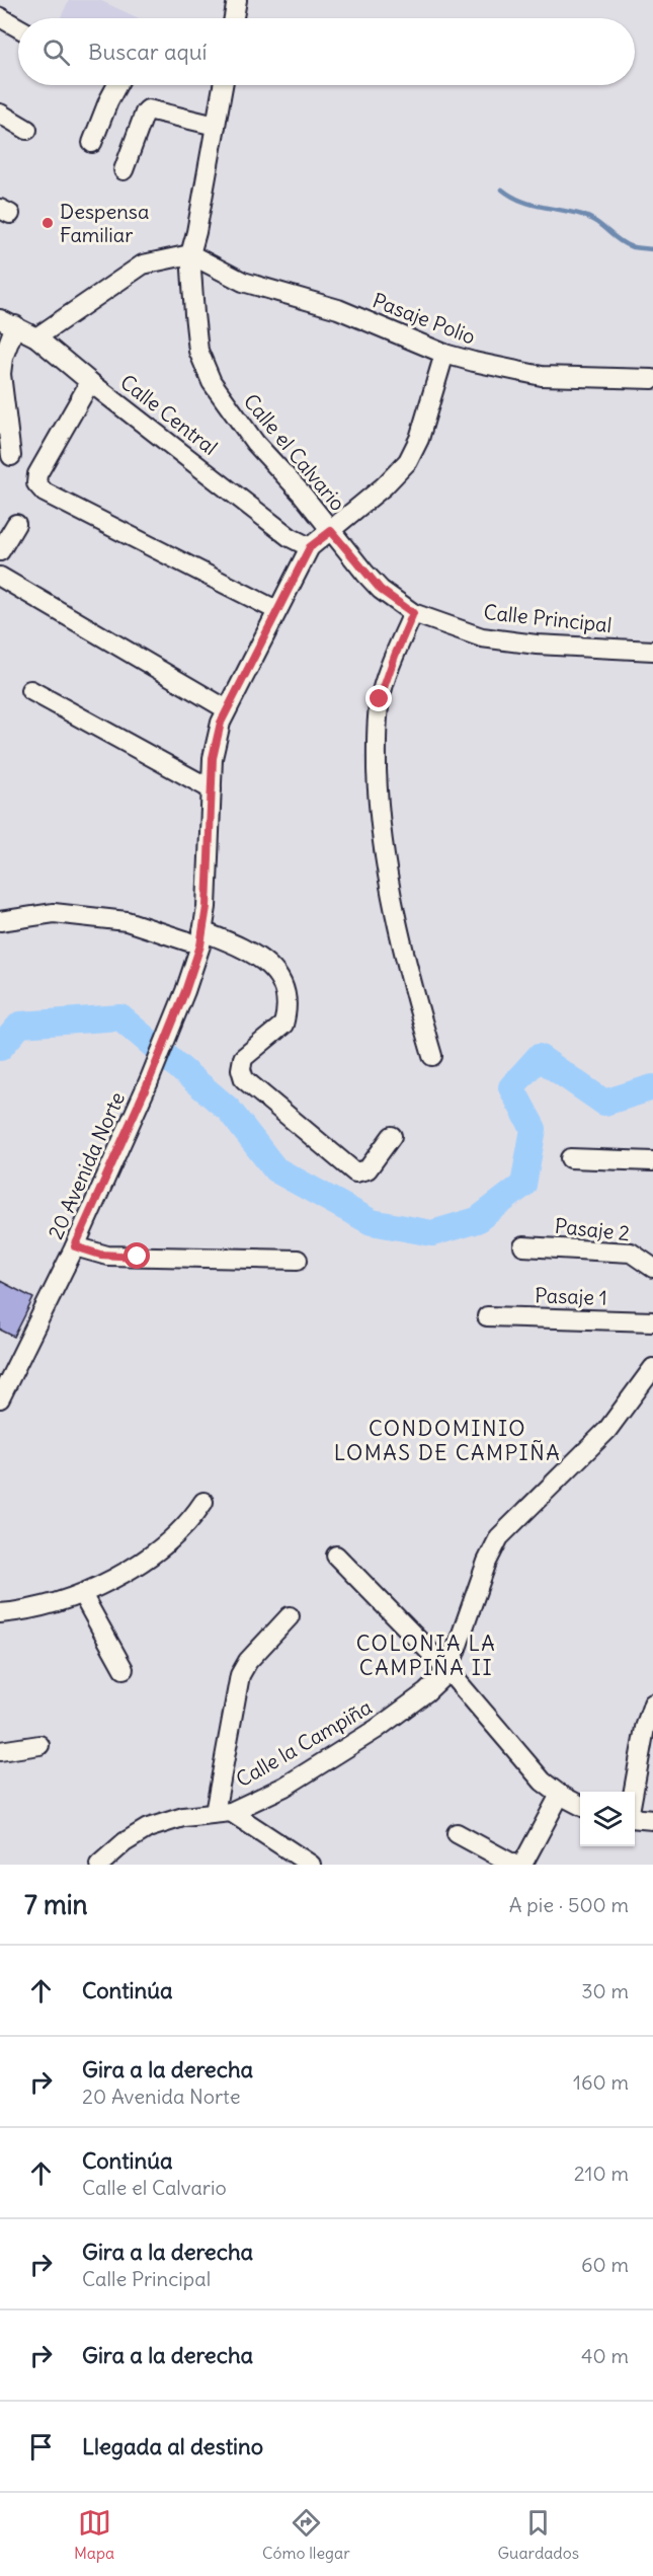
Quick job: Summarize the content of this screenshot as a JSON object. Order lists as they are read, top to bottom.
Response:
{
  "streets": {
    "street": [
      "Pasaje Polio",
      "Calle Central",
      "Calle el Calvario",
      "Calle Principal",
      "20 Avenida Norte",
      "Pasaje 2",
      "Pasaje 1",
      "Calle la Campiña"
    ]
  },
  "crossings": [
    ["Pasaje Polio", "Calle el Calvario"],
    ["Calle Central", "Calle el Calvario"],
    ["Calle el Calvario", "Calle Principal"],
    ["Calle el Calvario", "20 Avenida Norte"]
  ],
  "districts": ["CONDOMINIO LOMAS DE CAMPIÑA", "COLONIA LA CAMPIÑA II"],
  "places": ["Despensa Familiar"],
  "page": {
    "search": "Buscar aquí",
    "heading": ["7 min", "A pie · 500 m"],
    "list": [
      ["Continúa", "30 m"],
      ["Gira a la derecha", "20 Avenida Norte", "160 m"],
      ["Continúa", "Calle el Calvario", "210 m"],
      ["Gira a la derecha", "Calle Principal", "60 m"],
      ["Gira a la derecha", "40 m"],
      "Llegada al destino"
    ],
    "nav": ["Mapa", "Cómo llegar", "Guardados"]
  }
}
